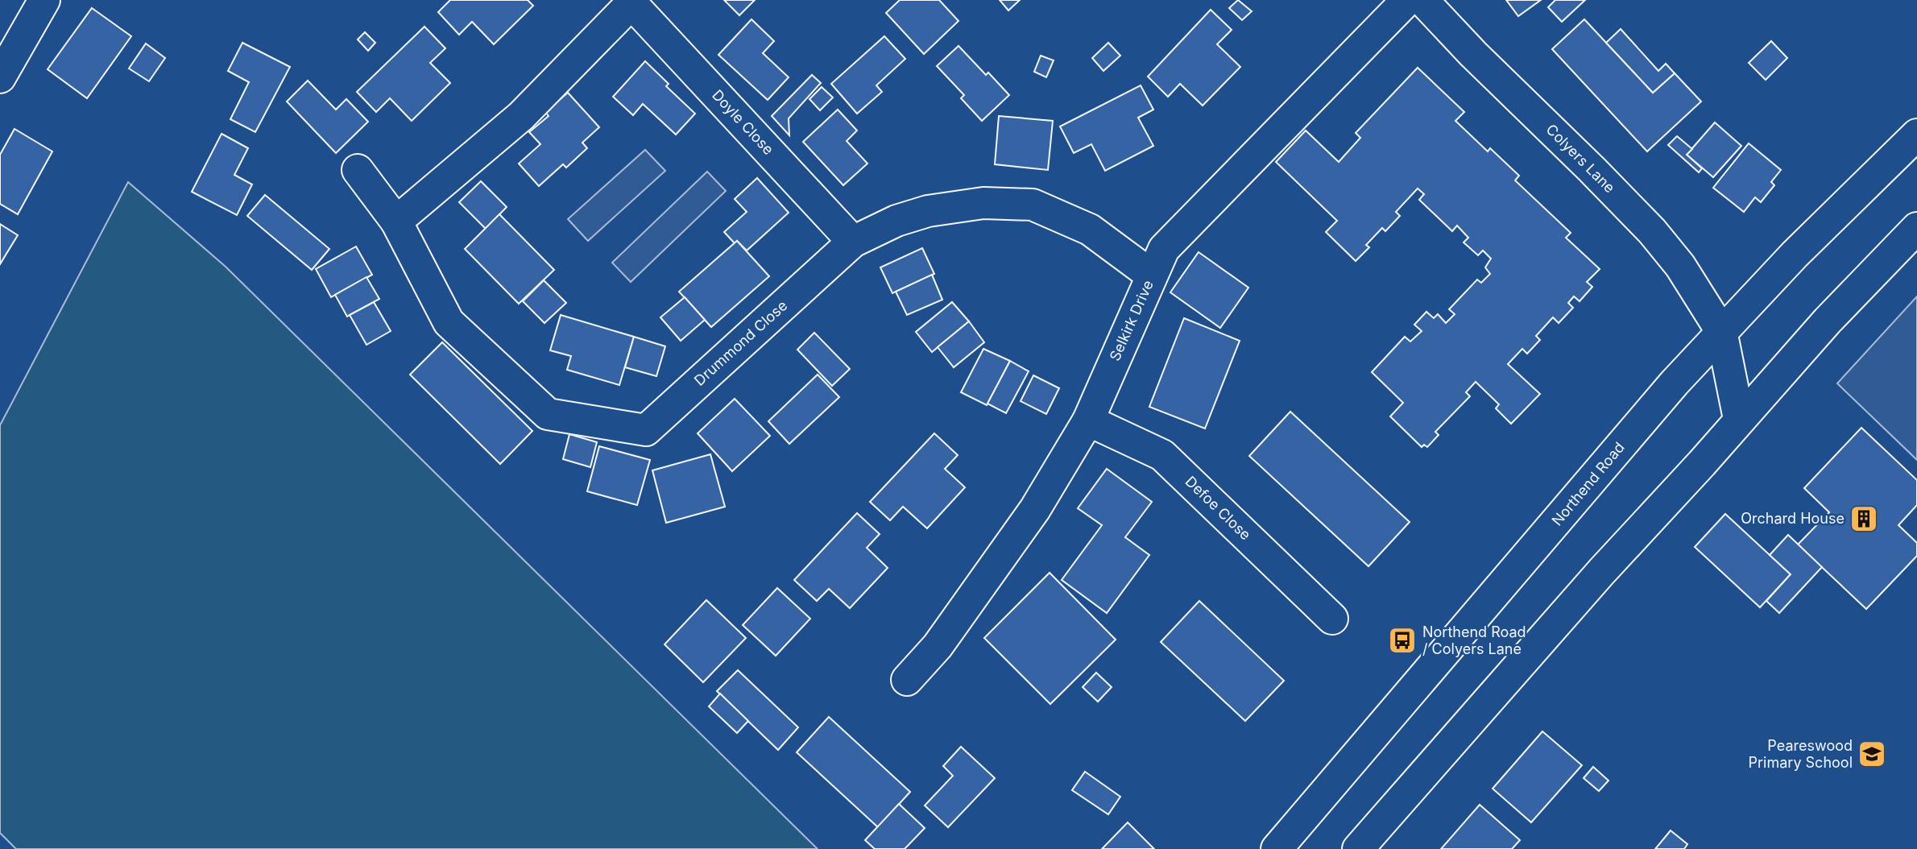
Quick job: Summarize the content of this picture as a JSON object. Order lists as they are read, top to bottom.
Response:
{
  "streets": {
    "street": [
      "Doyle Close",
      "Colyers Lane",
      "Selkirk Drive",
      "Drummond Close",
      "Northend Road",
      "Defoe Close"
    ]
  },
  "crossings": [
    ["Doyle Close", "Drummond Close"],
    ["Colyers Lane", "Northend Road"],
    ["Selkirk Drive", "Drummond Close"],
    ["Selkirk Drive", "Defoe Close"]
  ],
  "places": {
    "building": ["Orchard House"],
    "bus stop": ["Northend Road / Colyers Lane"],
    "school or university": ["Peareswood Primary School"]
  }
}
